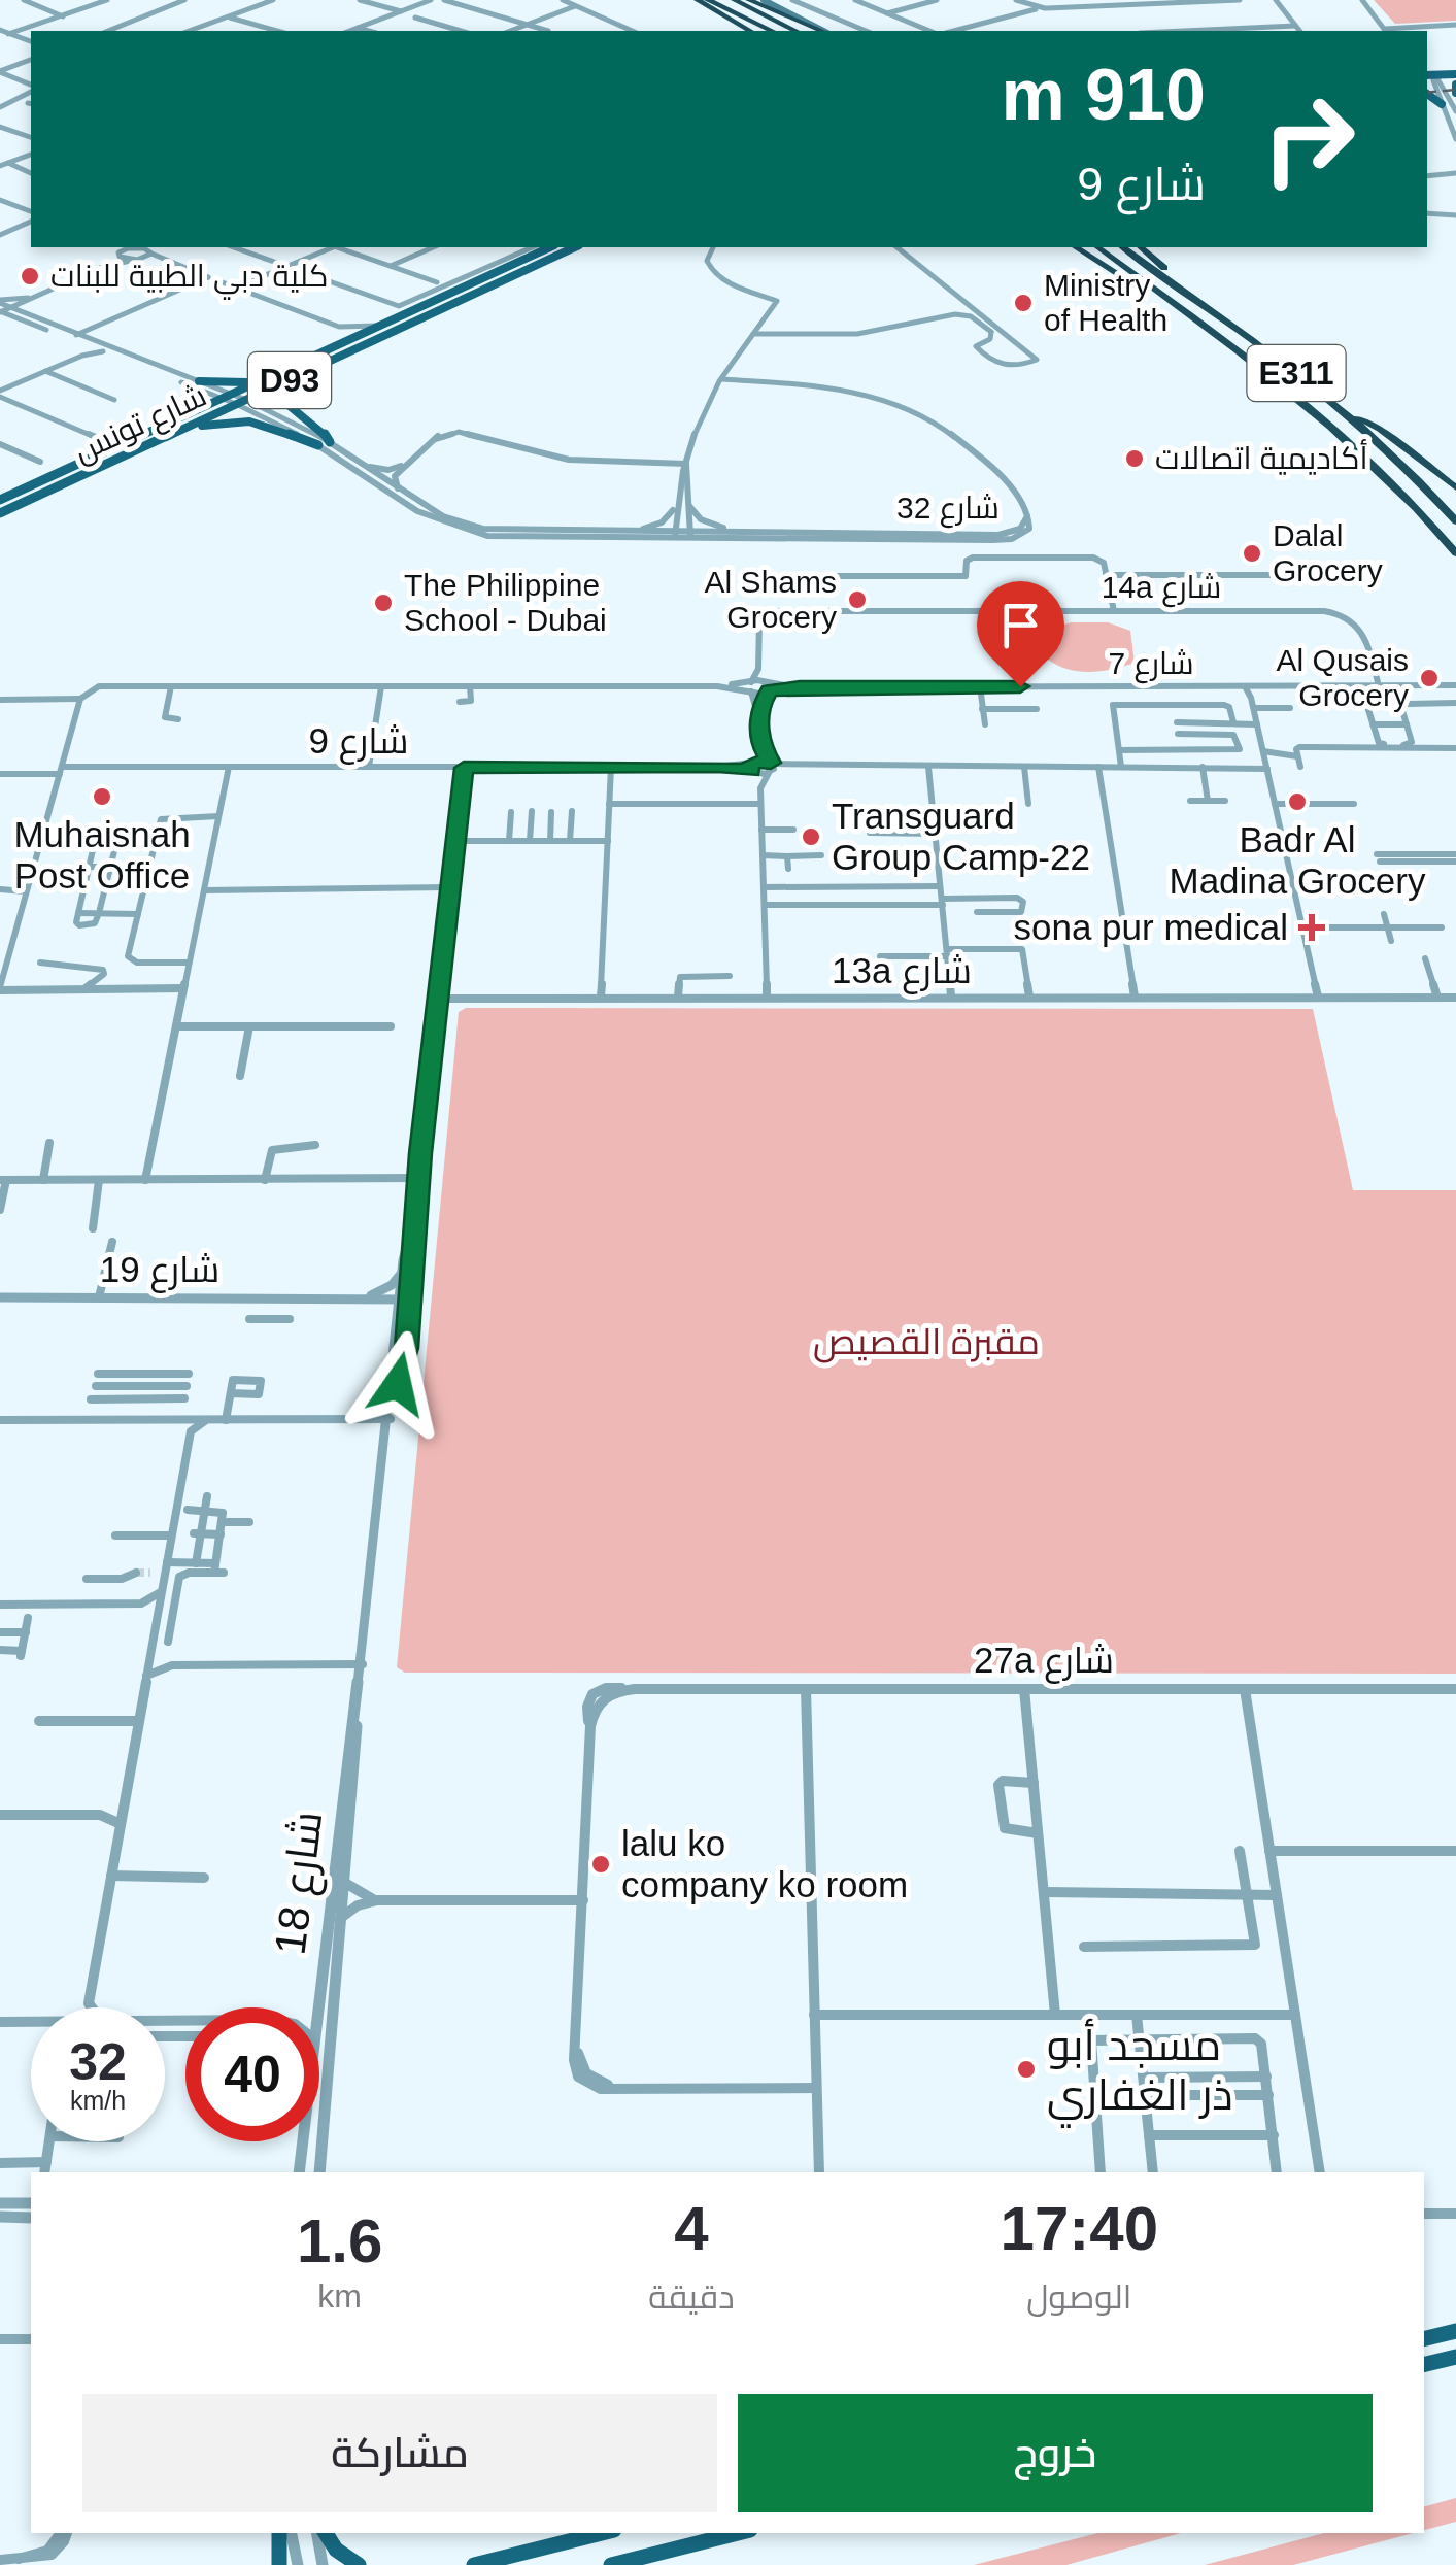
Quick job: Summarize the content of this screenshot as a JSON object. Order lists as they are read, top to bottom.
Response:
{
  "streets": {
    "highway": ["E311"],
    "main road": ["D93", "شارع تونس"],
    "street": [
      "شارع 32",
      "14a شارع",
      "شارع 7",
      "شارع 9",
      "13a شارع",
      "شارع 19",
      "27a شارع",
      "شارع 18"
    ]
  },
  "crossings": [
    ["شارع تونس", "شارع 32"],
    ["14a شارع", "شارع 7"],
    ["شارع 9", "شارع 18"],
    ["13a شارع", "شارع 18"],
    ["شارع 19", "شارع 18"]
  ],
  "parks": ["مقبرة القصيص"],
  "places": {
    "other": [
      "كلية دبي الطبية للبنات",
      "Ministry of Health",
      "أكاديمية اتصالات",
      "Dalal Grocery",
      "Al Shams Grocery",
      "The Philippine School - Dubai",
      "Al Qusais Grocery",
      "Muhaisnah Post Office",
      "Badr Al Madina Grocery",
      "Transguard Group Camp-22",
      "lalu ko company ko room",
      "مسجد أبو ذر الغفاري"
    ],
    "health": ["sona pur medical"]
  },
  "page": {
    "turn": ["910 m", "شارع 9"],
    "speed": "32 km/h",
    "limit": "40",
    "eta": [
      "17:40",
      "الوصول",
      "4",
      "دقيقة",
      "1.6",
      "km"
    ],
    "buttons": ["خروج", "مشاركة"]
  }
}
